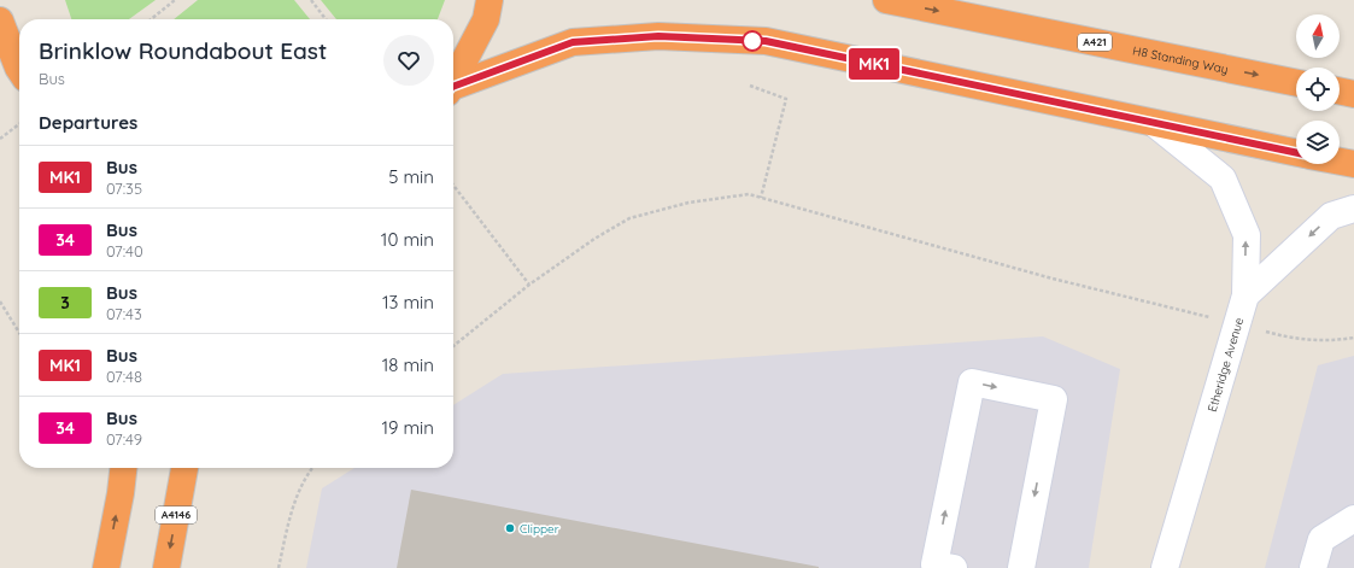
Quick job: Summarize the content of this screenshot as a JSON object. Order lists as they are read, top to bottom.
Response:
{
  "streets": {
    "highway": ["A421", "H8 Standing Way", "A4146"],
    "street": ["Etheridge Avenue"]
  },
  "one_way": ["Etheridge Avenue"],
  "places": ["Clipper"],
  "lines": ["bus line MK1"],
  "north": "top",
  "page": {
    "on_map": "MK1",
    "heading": [
      ["Brinklow Roundabout East", "Bus"],
      "Departures"
    ],
    "list": [
      {
        "mark": "MK1",
        "name": "Bus",
        "note": "07:35",
        "value": "5 min"
      },
      {
        "mark": "34",
        "name": "Bus",
        "note": "07:40",
        "value": "10 min"
      },
      {
        "mark": "3",
        "name": "Bus",
        "note": "07:43",
        "value": "13 min"
      },
      {
        "mark": "MK1",
        "name": "Bus",
        "note": "07:48",
        "value": "18 min"
      },
      {
        "mark": "34",
        "name": "Bus",
        "note": "07:49",
        "value": "19 min"
      }
    ]
  }
}
